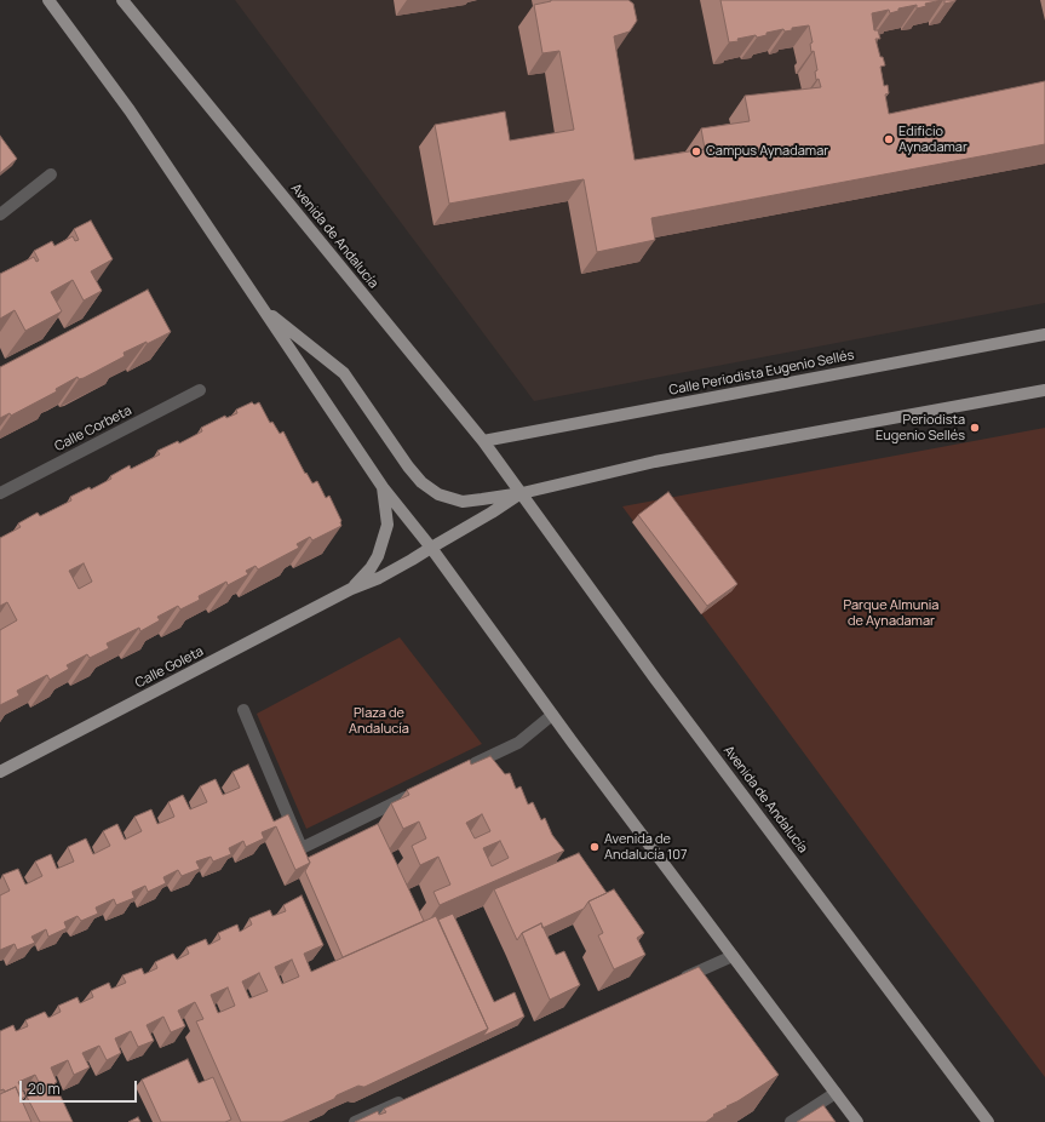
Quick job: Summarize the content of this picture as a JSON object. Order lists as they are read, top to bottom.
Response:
{
  "streets": {
    "main road": ["Avenida de Andalucía", "Calle Periodista Eugenio Sellés", "Calle Goleta"],
    "street": ["Calle Corbeta"]
  },
  "crossings": [
    ["Avenida de Andalucía", "Calle Periodista Eugenio Sellés"]
  ],
  "parks": ["Parque Almunia de Aynadamar", "Plaza de Andalucía"],
  "places": [
    "Edificio Aynadamar",
    "Campus Aynadamar",
    "Periodista Eugenio Sellés",
    "Avenida de Andalucía 107"
  ],
  "scale_bar": "20 m"
}
